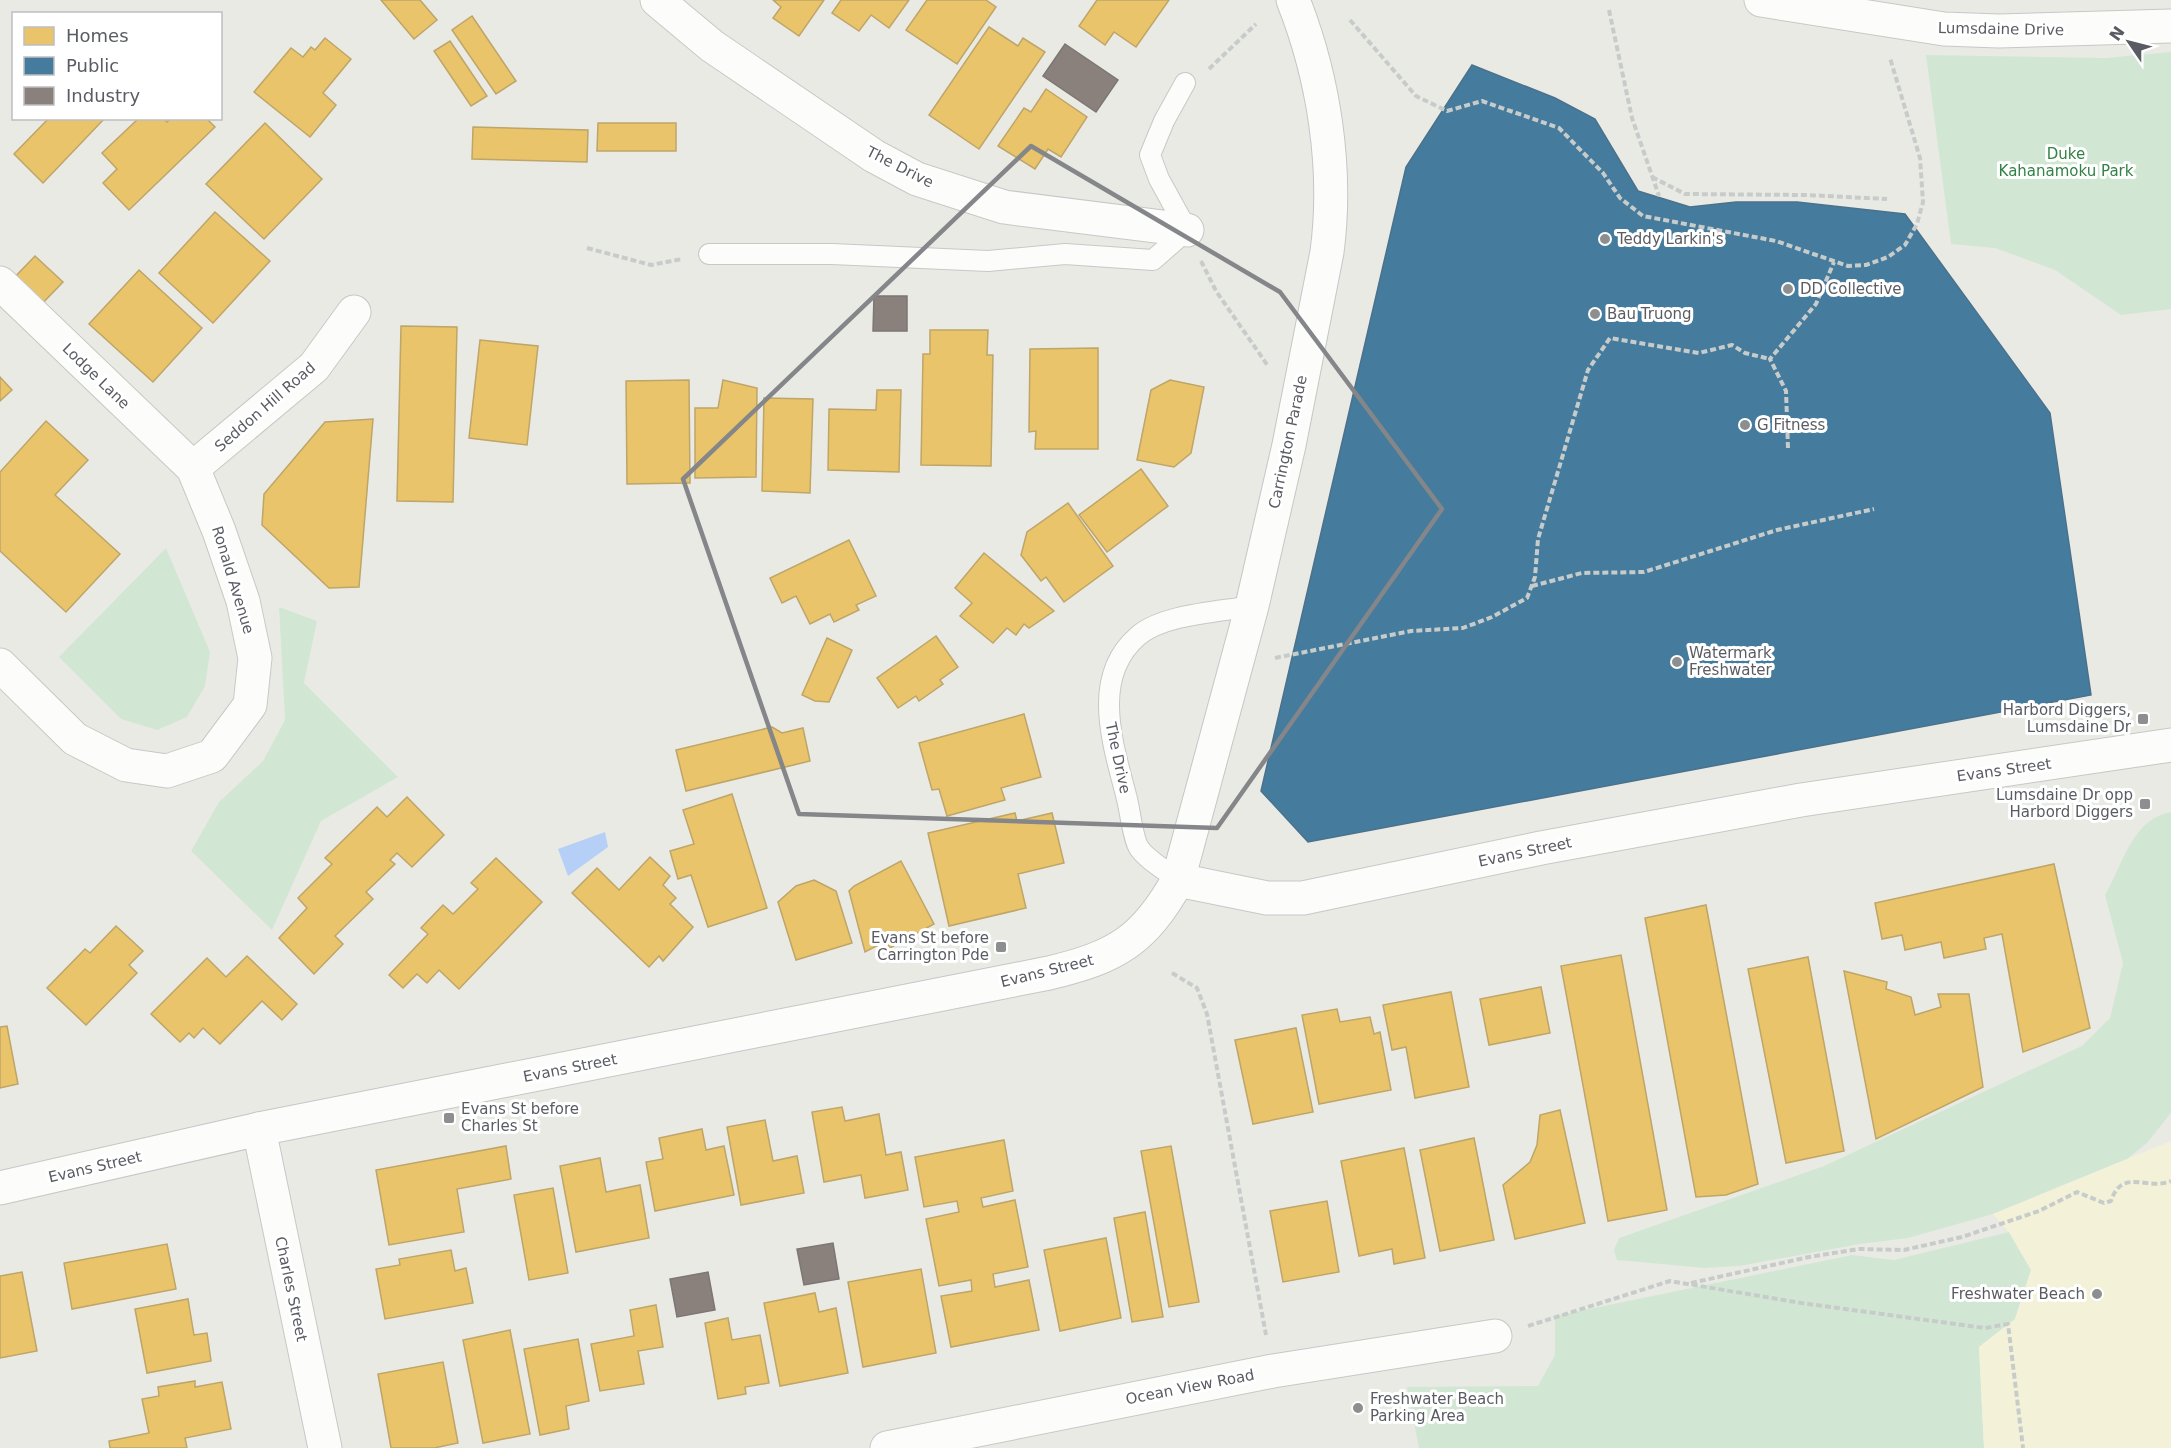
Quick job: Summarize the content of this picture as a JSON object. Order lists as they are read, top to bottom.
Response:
{
  "streets": {
    "street": [
      "Lumsdaine Drive",
      "The Drive",
      "Lodge Lane",
      "Seddon Hill Road",
      "Carrington Parade",
      "Ronald Avenue",
      "Evans Street",
      "Charles Street",
      "Ocean View Road"
    ]
  },
  "crossings": [
    ["The Drive", "Carrington Parade"],
    ["The Drive", "Evans Street"],
    ["Lodge Lane", "Seddon Hill Road"],
    ["Lodge Lane", "Ronald Avenue"],
    ["Seddon Hill Road", "Ronald Avenue"],
    ["Carrington Parade", "Evans Street"],
    ["Evans Street", "Charles Street"]
  ],
  "parks": ["Duke Kahanamoku Park"],
  "places": {
    "other": [
      "Teddy Larkin's",
      "DD Collective",
      "Bau Truong",
      "G Fitness",
      "Watermark Freshwater",
      "Freshwater Beach",
      "Freshwater Beach Parking Area"
    ],
    "transit": [
      "Harbord Diggers, Lumsdaine Dr",
      "Lumsdaine Dr opp Harbord Diggers",
      "Evans St before Carrington Pde",
      "Evans St before Charles St"
    ]
  },
  "legend": ["Homes", "Public", "Industry"],
  "north": "top left"
}
